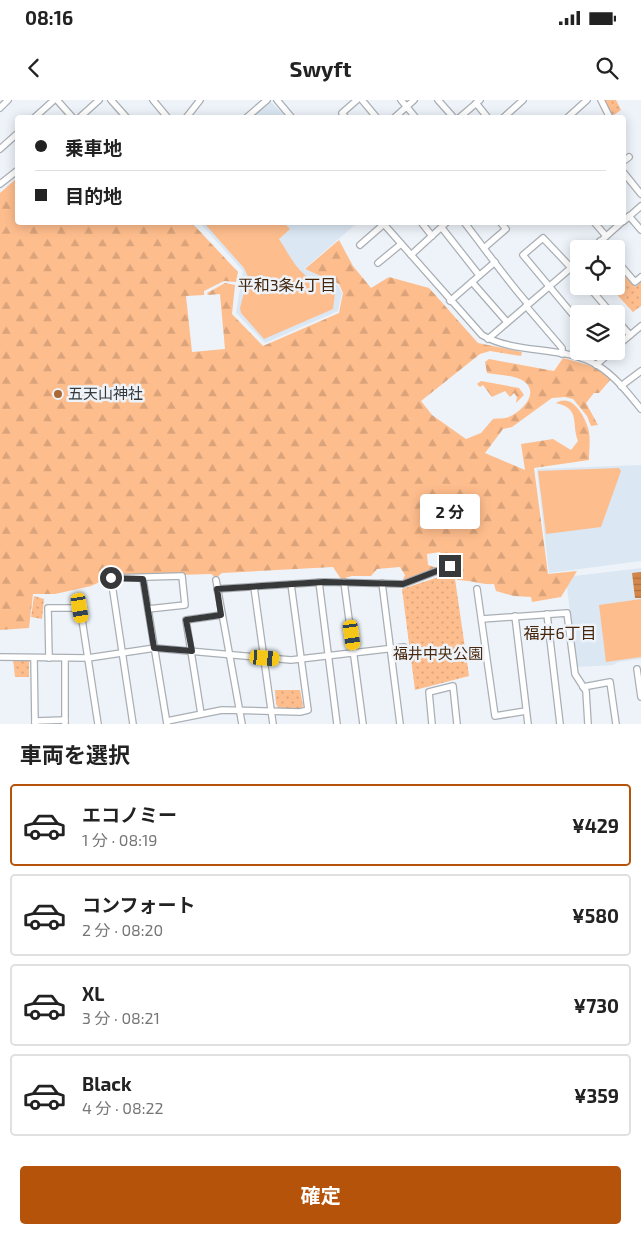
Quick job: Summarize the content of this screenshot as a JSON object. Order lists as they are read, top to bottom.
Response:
{
  "districts": ["平和3条4丁目", "福井6丁目"],
  "parks": ["福井中央公園"],
  "places": ["五天山神社"],
  "page": {
    "status": "08:16",
    "header": "Swyft",
    "banner": ["乗車地", "目的地"],
    "bubble": "2 分",
    "heading": "車両を選択",
    "list": [
      {
        "name": "エコノミー",
        "note": "1 分 · 08:19",
        "value": "¥429"
      },
      {
        "name": "コンフォート",
        "note": "2 分 · 08:20",
        "value": "¥580"
      },
      {
        "name": "XL",
        "note": "3 分 · 08:21",
        "value": "¥730"
      },
      {
        "name": "Black",
        "note": "4 分 · 08:22",
        "value": "¥359"
      }
    ],
    "buttons": "確定"
  }
}
